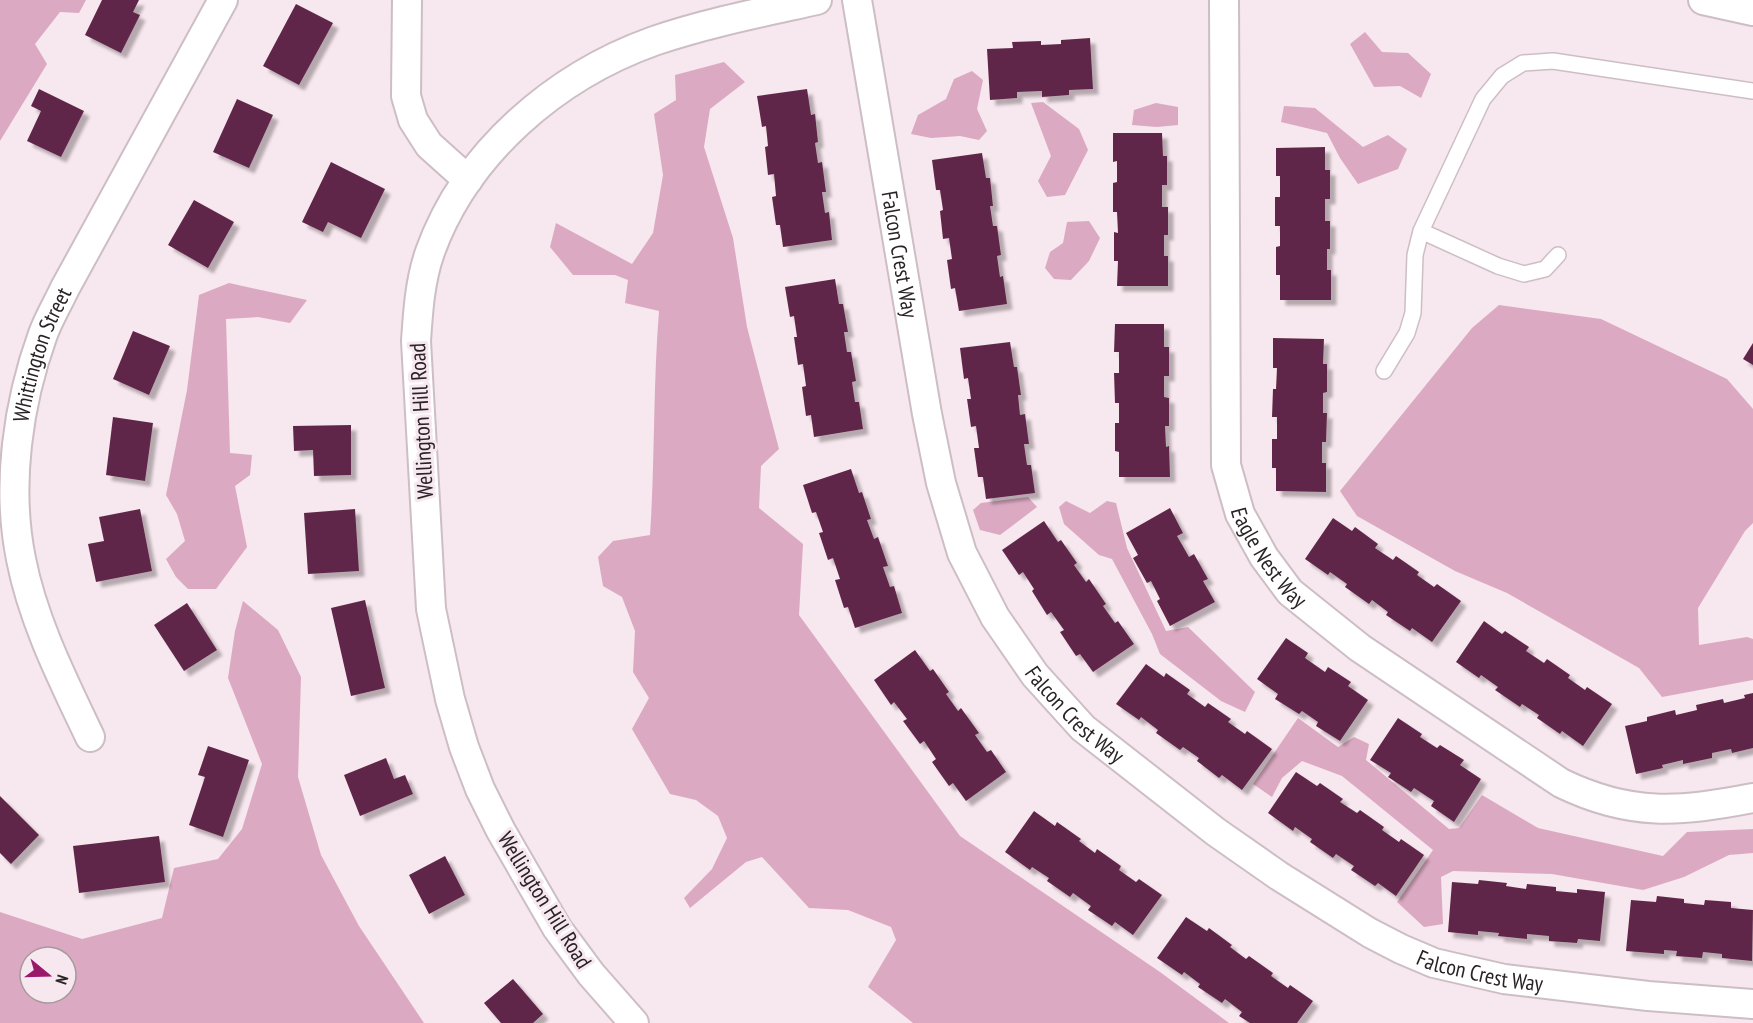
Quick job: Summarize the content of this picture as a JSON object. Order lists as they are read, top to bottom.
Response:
{
  "streets": {
    "street": [
      "Falcon Crest Way",
      "Whittington Street",
      "Wellington Hill Road",
      "Eagle Nest Way"
    ]
  },
  "north": "right"
}
